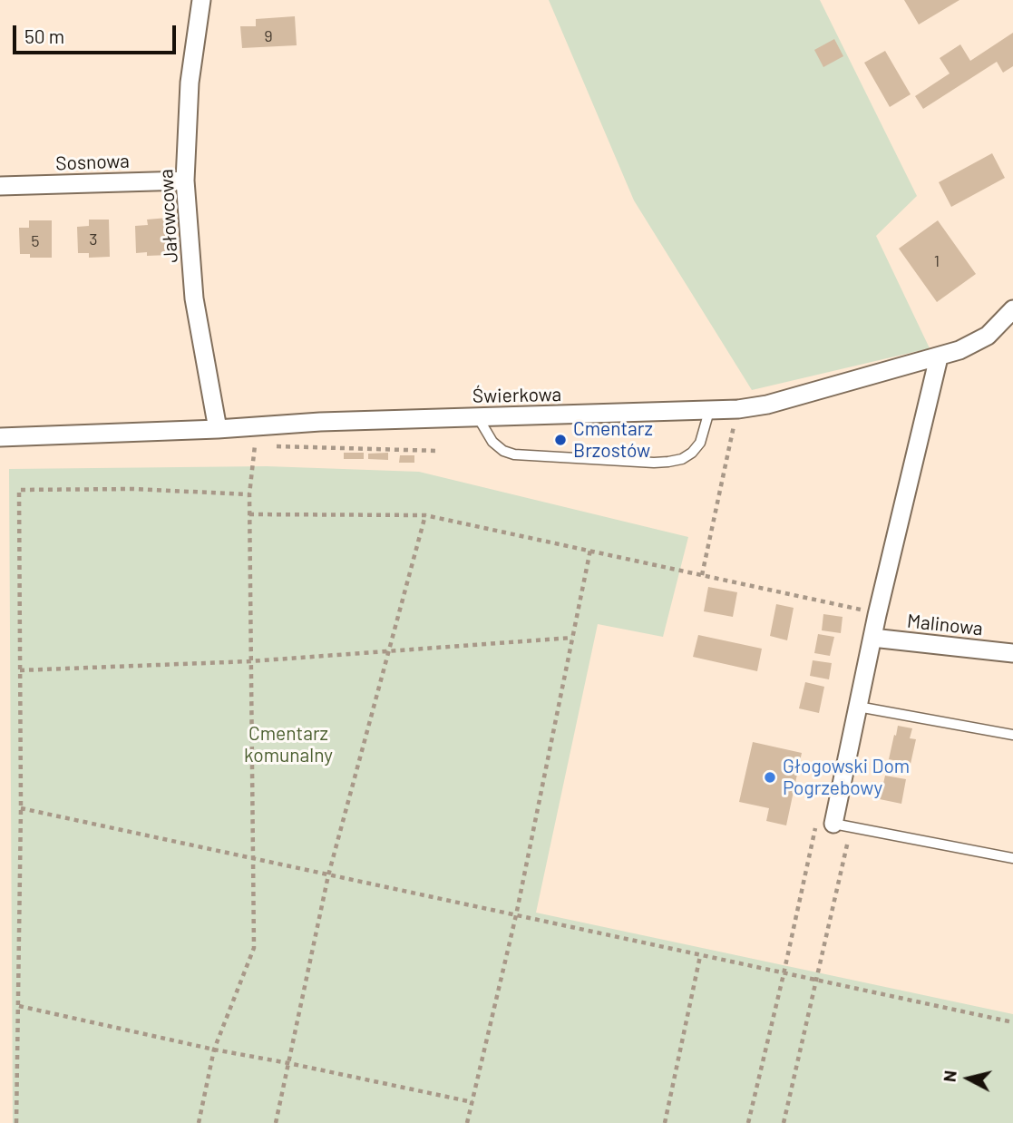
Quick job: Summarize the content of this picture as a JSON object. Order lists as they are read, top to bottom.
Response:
{
  "streets": {
    "street": [
      "Sosnowa",
      "Jałowcowa",
      "Świerkowa",
      "Malinowa"
    ]
  },
  "crossings": [
    ["Sosnowa", "Jałowcowa"],
    ["Jałowcowa", "Świerkowa"]
  ],
  "parks": ["Cmentarz komunalny"],
  "places": ["Cmentarz Brzostów", "Głogowski Dom Pogrzebowy"],
  "house_numbers": [
    "9",
    "3",
    "5",
    "1"
  ],
  "scale_bar": "50 m",
  "north": "left"
}
